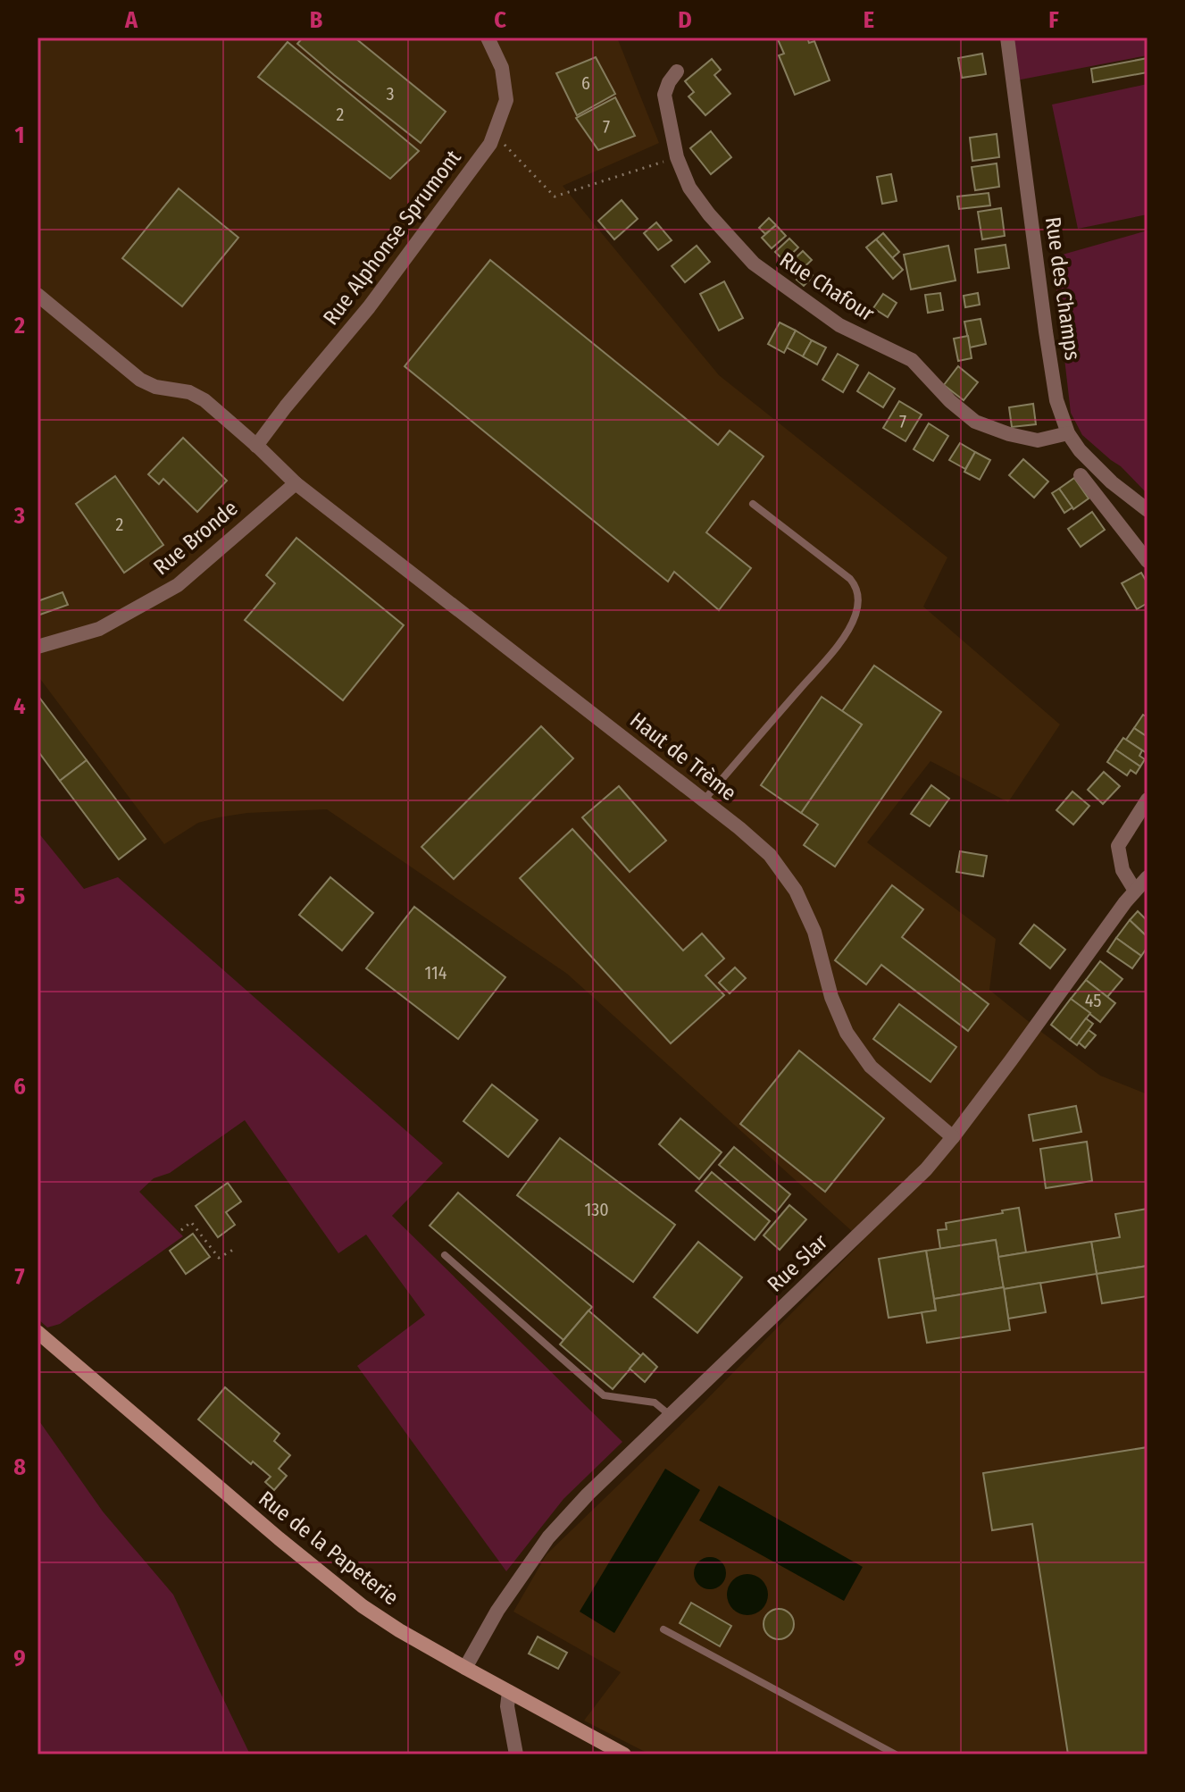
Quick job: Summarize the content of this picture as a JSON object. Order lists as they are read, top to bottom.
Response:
{
  "streets": {
    "main road": ["Rue de la Papeterie"],
    "street": [
      "Rue Alphonse Sprumont",
      "Rue Chafour",
      "Rue des Champs",
      "Rue Bronde",
      "Haut de Trème",
      "Rue Slar"
    ]
  },
  "crossings": [
    ["Rue Alphonse Sprumont", "Haut de Trème"],
    ["Rue Chafour", "Rue des Champs"],
    ["Rue Bronde", "Haut de Trème"],
    ["Haut de Trème", "Rue Slar"],
    ["Rue Slar", "Rue de la Papeterie"]
  ],
  "house_numbers": [
    "6",
    "3",
    "2",
    "7",
    "7",
    "2",
    "114",
    "45",
    "130"
  ],
  "grid": {
    "columns": [
      "A",
      "B",
      "C",
      "D",
      "E",
      "F"
    ],
    "rows": [
      "1",
      "2",
      "3",
      "4",
      "5",
      "6",
      "7",
      "8",
      "9"
    ]
  }
}
